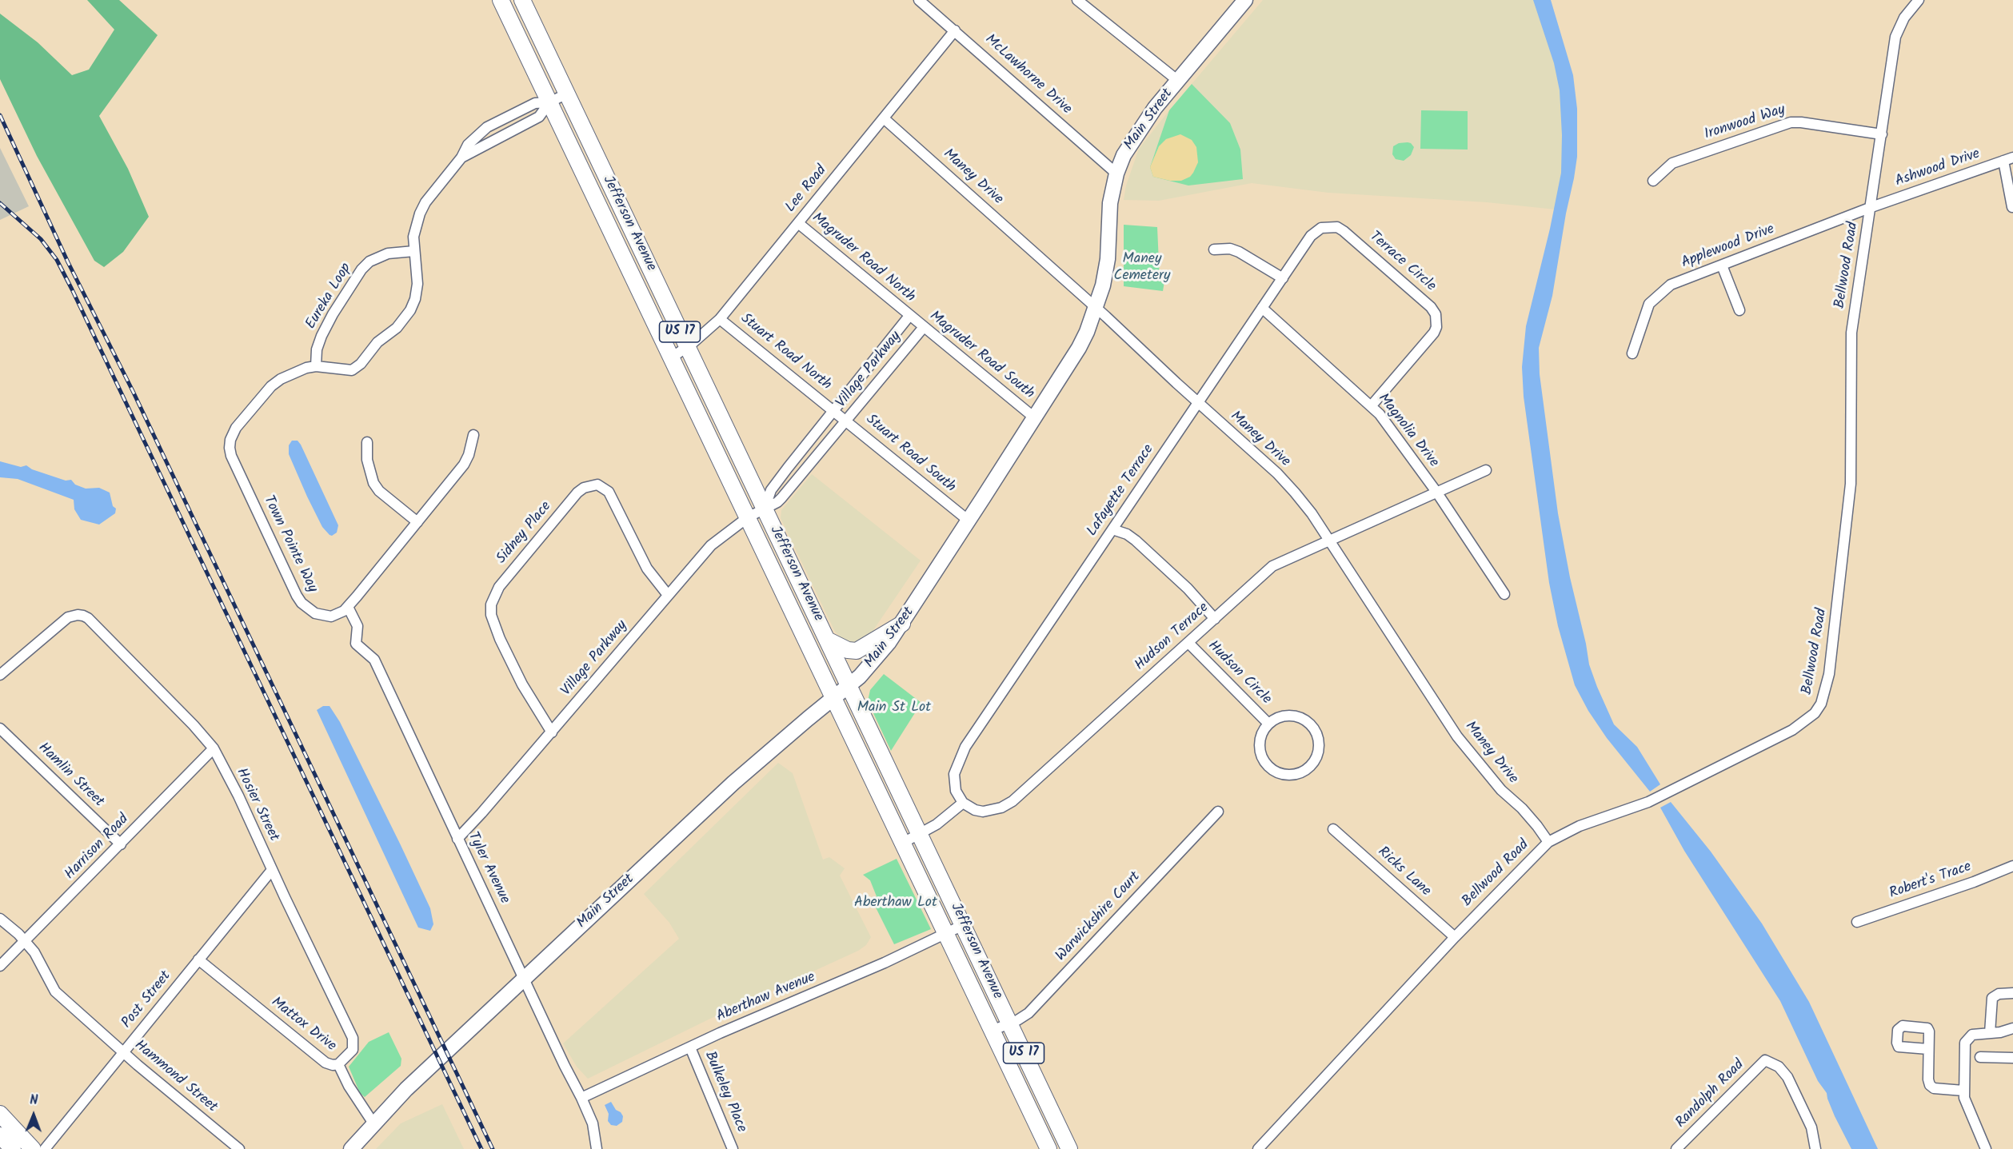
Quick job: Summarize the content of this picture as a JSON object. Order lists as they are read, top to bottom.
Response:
{
  "streets": {
    "main road": ["Main Street", "Jefferson Avenue", "US 17"],
    "street": [
      "McLawhorne Drive",
      "Ironwood Way",
      "Ashwood Drive",
      "Maney Drive",
      "Lee Road",
      "Applewood Drive",
      "Magruder Road North",
      "Terrace Circle",
      "Bellwood Road",
      "Eureka Loop",
      "Stuart Road North",
      "Magruder Road South",
      "Village Parkway",
      "Magnolia Drive",
      "Stuart Road South",
      "Lafayette Terrace",
      "Sidney Place",
      "Town Pointe Way",
      "Hudson Terrace",
      "Hudson Circle",
      "Hamlin Street",
      "Hosier Street",
      "Harrison Road",
      "Tyler Avenue",
      "Ricks Lane",
      "Robert's Trace",
      "Warwickshire Court",
      "Aberthaw Avenue",
      "Post Street",
      "Mattox Drive",
      "Hammond Street",
      "Bulkeley Place",
      "Randolph Road"
    ]
  },
  "crossings": [
    ["McLawhorne Drive", "Main Street"],
    ["McLawhorne Drive", "Lee Road"],
    ["Main Street", "Maney Drive"],
    ["Main Street", "Jefferson Avenue"],
    ["Main Street", "Magruder Road South"],
    ["Main Street", "Stuart Road South"],
    ["Main Street", "Tyler Avenue"],
    ["Main Street", "Mattox Drive"],
    ["Ironwood Way", "Bellwood Road"],
    ["Ashwood Drive", "Applewood Drive"],
    ["Ashwood Drive", "Bellwood Road"],
    ["Maney Drive", "Lee Road"],
    ["Maney Drive", "Bellwood Road"],
    ["Maney Drive", "Lafayette Terrace"],
    ["Maney Drive", "Hudson Terrace"],
    ["Lee Road", "Jefferson Avenue"],
    ["Lee Road", "Magruder Road North"],
    ["Lee Road", "Stuart Road North"],
    ["Jefferson Avenue", "Village Parkway"],
    ["Jefferson Avenue", "Warwickshire Court"],
    ["Jefferson Avenue", "Aberthaw Avenue"],
    ["Applewood Drive", "Bellwood Road"],
    ["Magruder Road North", "Magruder Road South"],
    ["Magruder Road North", "Village Parkway"],
    ["Terrace Circle", "Magnolia Drive"],
    ["Terrace Circle", "Lafayette Terrace"],
    ["Bellwood Road", "Ricks Lane"],
    ["Eureka Loop", "Town Pointe Way"],
    ["Stuart Road North", "Village Parkway"],
    ["Stuart Road North", "Stuart Road South"],
    ["Magruder Road South", "Village Parkway"],
    ["Village Parkway", "Stuart Road South"],
    ["Village Parkway", "Sidney Place"],
    ["Village Parkway", "Tyler Avenue"],
    ["Magnolia Drive", "Lafayette Terrace"],
    ["Magnolia Drive", "Hudson Terrace"],
    ["Lafayette Terrace", "Hudson Terrace"],
    ["Town Pointe Way", "Tyler Avenue"],
    ["Hudson Terrace", "Hudson Circle"],
    ["Hamlin Street", "Harrison Road"],
    ["Hosier Street", "Harrison Road"],
    ["Hosier Street", "Post Street"],
    ["Hosier Street", "Mattox Drive"],
    ["Harrison Road", "Hammond Street"],
    ["Tyler Avenue", "Aberthaw Avenue"],
    ["Aberthaw Avenue", "Bulkeley Place"],
    ["Post Street", "Mattox Drive"],
    ["Post Street", "Hammond Street"]
  ],
  "parks": ["Maney Cemetery", "Main St Lot", "Aberthaw Lot"],
  "north": "top"
}
